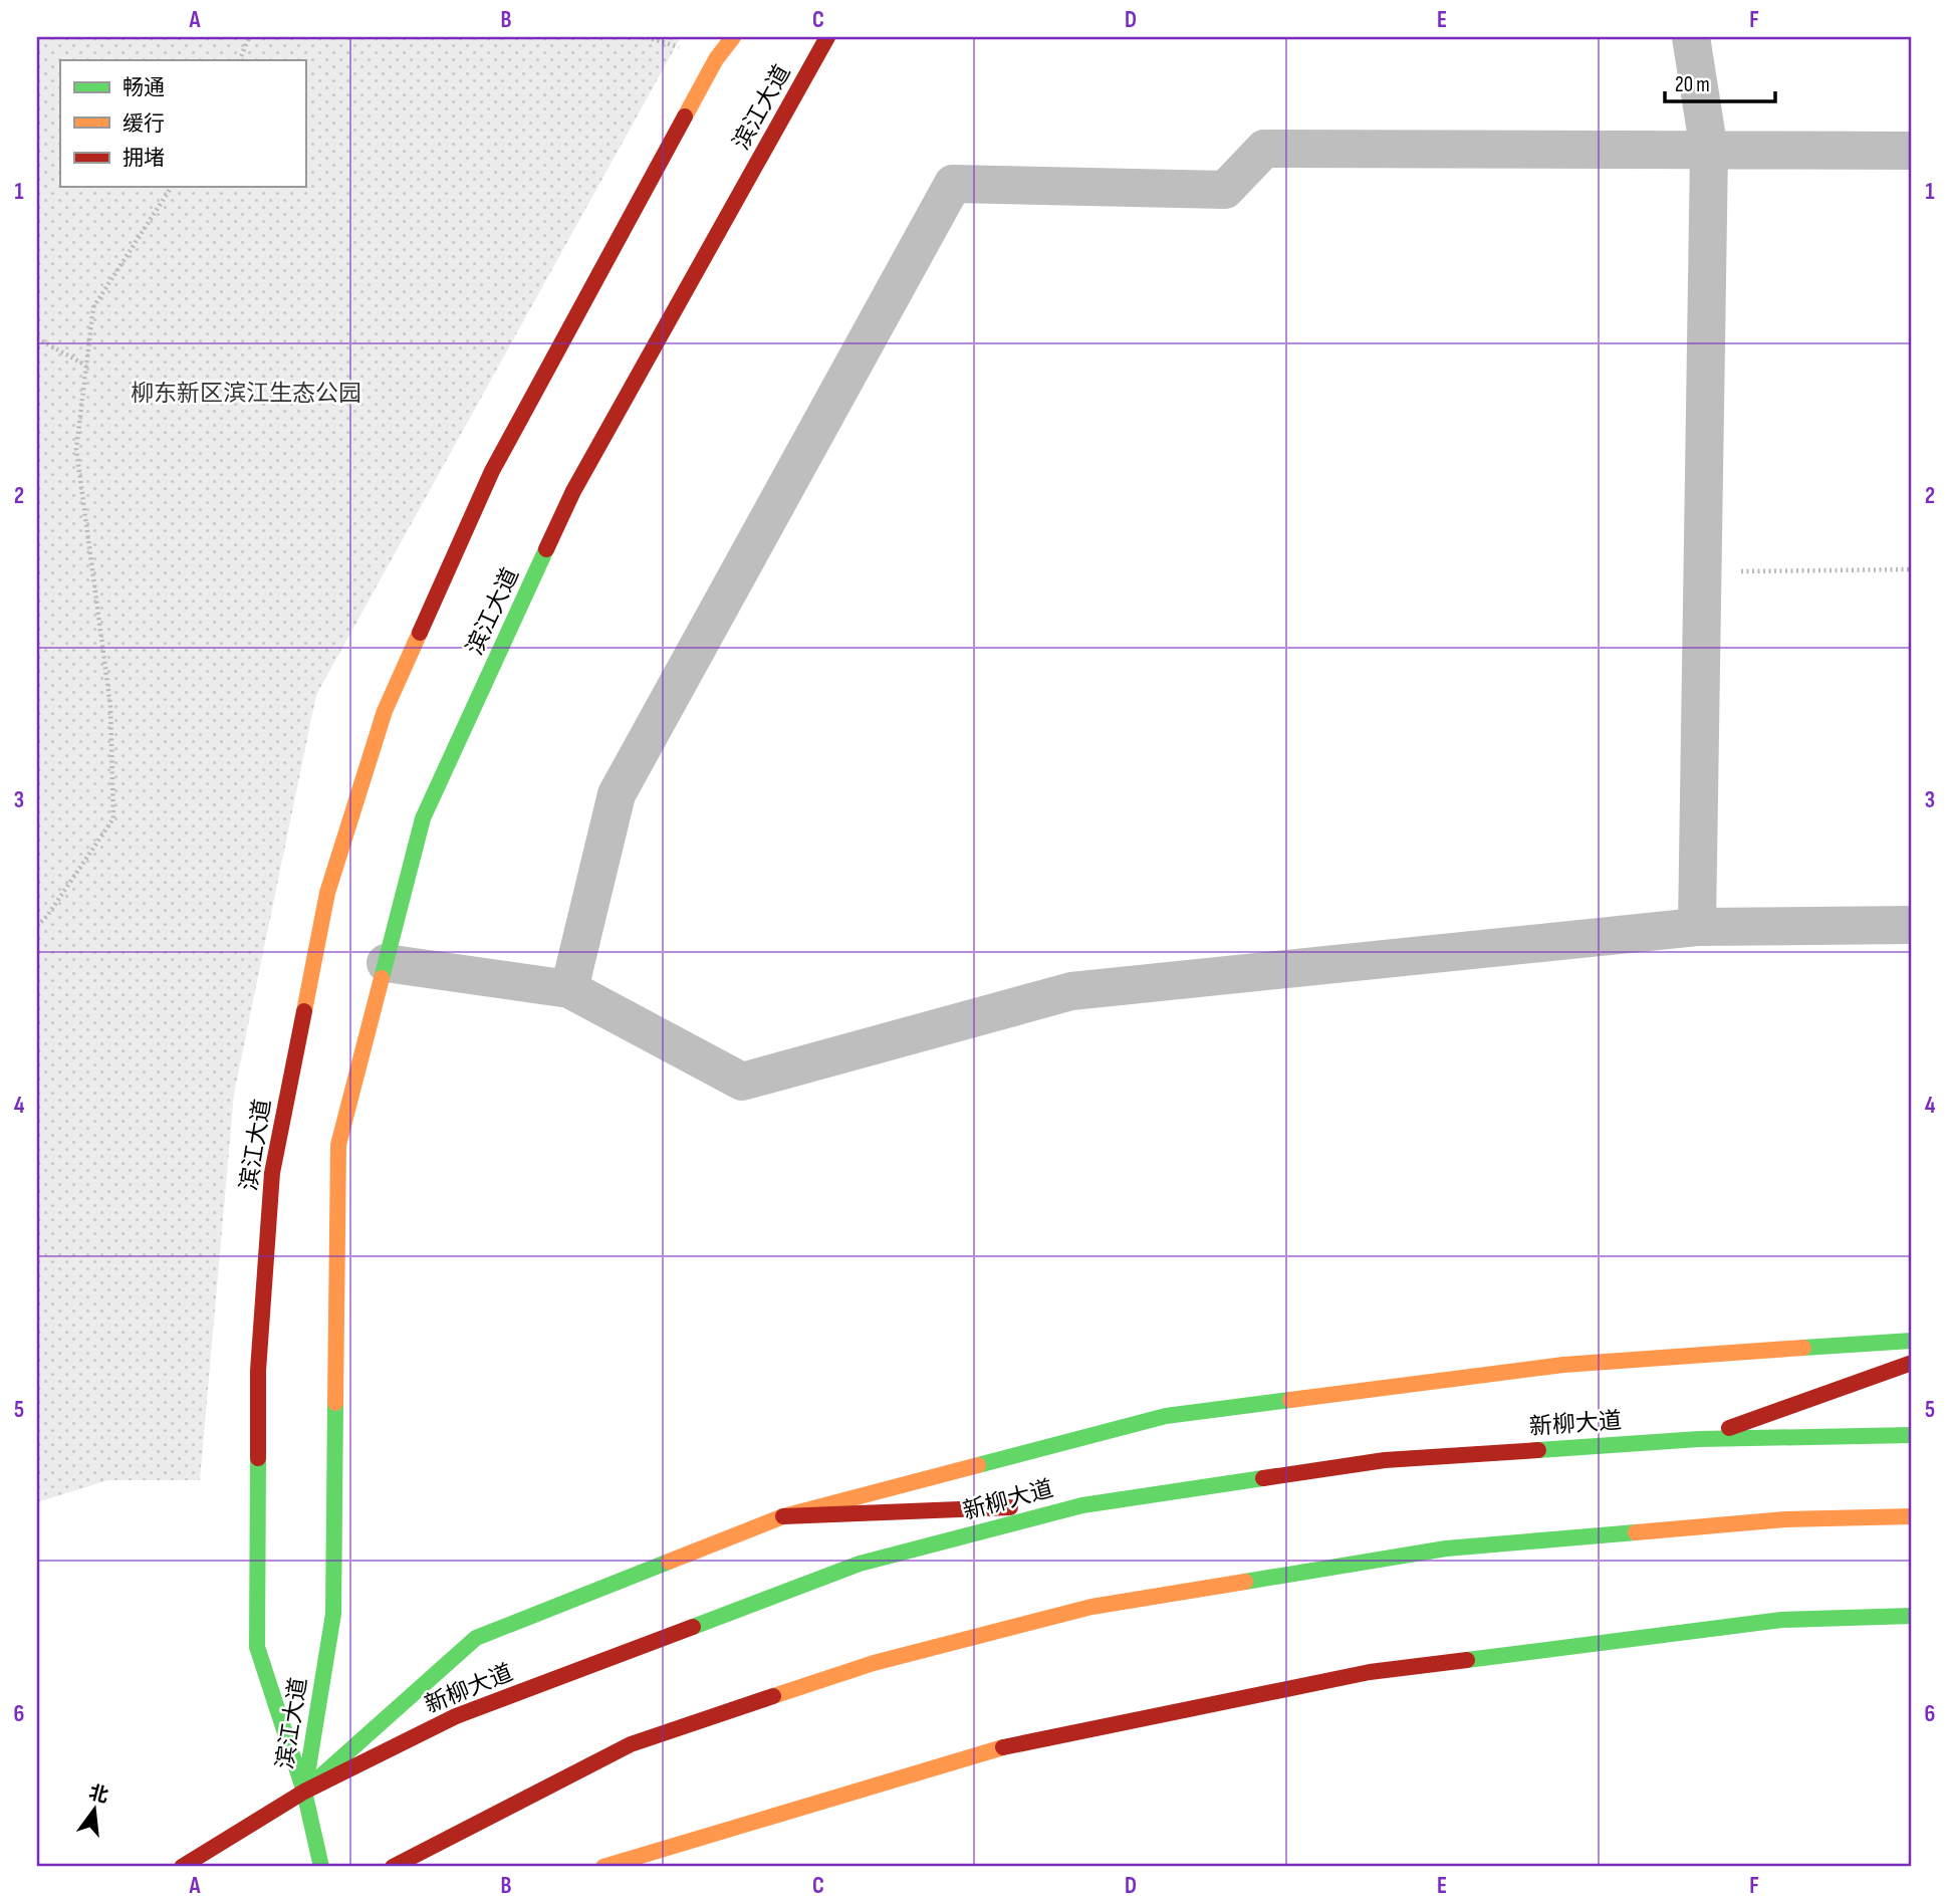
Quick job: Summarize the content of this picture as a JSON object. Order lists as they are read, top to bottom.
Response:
{
  "streets": {
    "main road": ["滨江大道", "新柳大道"]
  },
  "crossings": [
    ["滨江大道", "新柳大道"]
  ],
  "parks": ["柳东新区滨江生态公园"],
  "legend": ["畅通", "缓行", "拥堵"],
  "scale_bar": "20 m",
  "north": "top",
  "grid": {
    "columns": [
      "A",
      "B",
      "C",
      "D",
      "E",
      "F"
    ],
    "rows": [
      "1",
      "2",
      "3",
      "4",
      "5",
      "6"
    ]
  }
}
